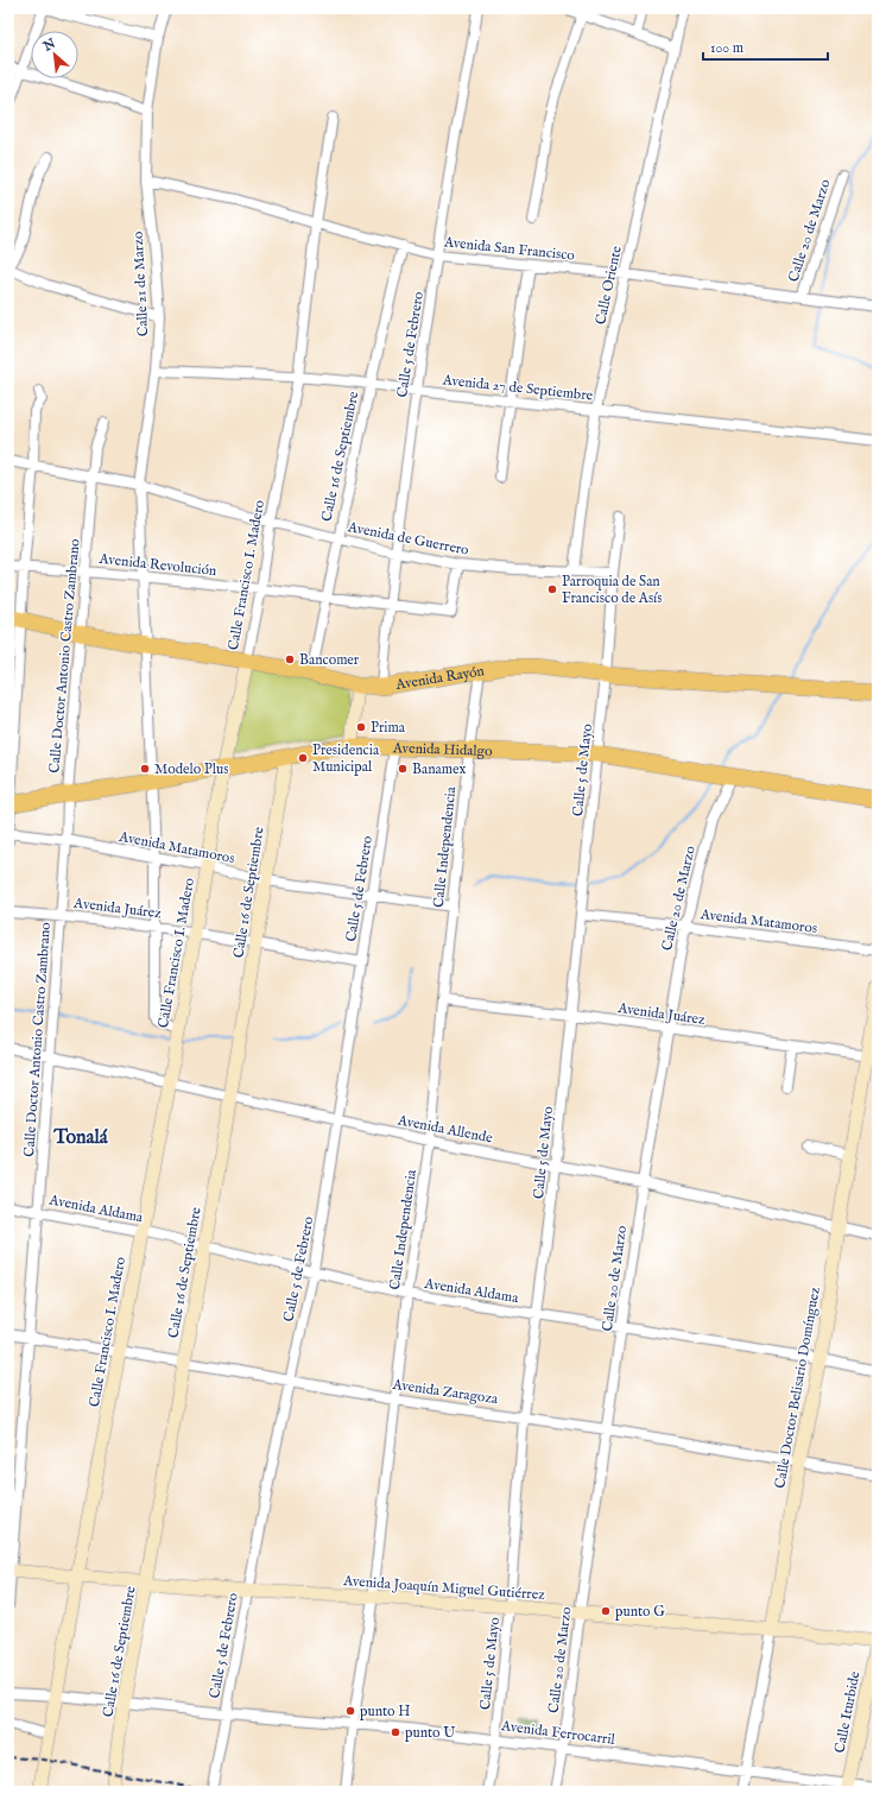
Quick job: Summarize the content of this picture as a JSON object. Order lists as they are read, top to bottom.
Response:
{
  "streets": {
    "main road": [
      "Calle 16 de Septiembre",
      "Calle Francisco I. Madero",
      "Avenida Rayón",
      "Avenida Hidalgo",
      "Calle Doctor Belisario Domínguez",
      "Avenida Joaquín Miguel Gutiérrez",
      "Calle Iturbide"
    ],
    "street": [
      "Calle 20 de Marzo",
      "Avenida San Francisco",
      "Calle 21 de Marzo",
      "Calle Oriente",
      "Calle 5 de Febrero",
      "Avenida 27 de Septiembre",
      "Avenida de Guerrero",
      "Avenida Revolución",
      "Calle Doctor Antonio Castro Zambrano",
      "Calle 5 de Mayo",
      "Avenida Matamoros",
      "Calle Independencia",
      "Avenida Juárez",
      "Avenida Allende",
      "Avenida Aldama",
      "Avenida Zaragoza",
      "Avenida Ferrocarril"
    ]
  },
  "crossings": [
    ["Calle 20 de Marzo", "Avenida San Francisco"],
    ["Calle 20 de Marzo", "Avenida Hidalgo"],
    ["Calle 20 de Marzo", "Avenida Matamoros"],
    ["Calle 20 de Marzo", "Avenida Juárez"],
    ["Calle 20 de Marzo", "Avenida Allende"],
    ["Calle 20 de Marzo", "Avenida Aldama"],
    ["Calle 20 de Marzo", "Avenida Zaragoza"],
    ["Calle 20 de Marzo", "Avenida Joaquín Miguel Gutiérrez"],
    ["Calle 20 de Marzo", "Avenida Ferrocarril"],
    ["Avenida San Francisco", "Calle 21 de Marzo"],
    ["Avenida San Francisco", "Calle Oriente"],
    ["Avenida San Francisco", "Calle 5 de Febrero"],
    ["Avenida San Francisco", "Calle 16 de Septiembre"],
    ["Avenida San Francisco", "Calle Francisco I. Madero"],
    ["Calle 21 de Marzo", "Avenida 27 de Septiembre"],
    ["Calle 21 de Marzo", "Avenida de Guerrero"],
    ["Calle 21 de Marzo", "Avenida Revolución"],
    ["Calle 21 de Marzo", "Avenida Rayón"],
    ["Calle Oriente", "Avenida 27 de Septiembre"],
    ["Calle Oriente", "Avenida de Guerrero"],
    ["Calle 5 de Febrero", "Avenida 27 de Septiembre"],
    ["Calle 5 de Febrero", "Avenida de Guerrero"],
    ["Calle 5 de Febrero", "Avenida Revolución"],
    ["Calle 5 de Febrero", "Avenida Rayón"],
    ["Calle 5 de Febrero", "Avenida Hidalgo"],
    ["Calle 5 de Febrero", "Avenida Matamoros"],
    ["Calle 5 de Febrero", "Avenida Juárez"],
    ["Calle 5 de Febrero", "Avenida Allende"],
    ["Calle 5 de Febrero", "Avenida Aldama"],
    ["Calle 5 de Febrero", "Avenida Zaragoza"],
    ["Calle 5 de Febrero", "Avenida Joaquín Miguel Gutiérrez"],
    ["Calle 5 de Febrero", "Avenida Ferrocarril"],
    ["Avenida 27 de Septiembre", "Calle 16 de Septiembre"],
    ["Avenida 27 de Septiembre", "Calle Francisco I. Madero"],
    ["Calle 16 de Septiembre", "Avenida de Guerrero"],
    ["Calle 16 de Septiembre", "Avenida Revolución"],
    ["Calle 16 de Septiembre", "Avenida Rayón"],
    ["Calle 16 de Septiembre", "Avenida Hidalgo"],
    ["Calle 16 de Septiembre", "Avenida Matamoros"],
    ["Calle 16 de Septiembre", "Avenida Juárez"],
    ["Calle 16 de Septiembre", "Avenida Allende"],
    ["Calle 16 de Septiembre", "Avenida Aldama"],
    ["Calle 16 de Septiembre", "Avenida Zaragoza"],
    ["Calle 16 de Septiembre", "Avenida Joaquín Miguel Gutiérrez"],
    ["Calle 16 de Septiembre", "Avenida Ferrocarril"],
    ["Avenida de Guerrero", "Avenida Revolución"],
    ["Avenida de Guerrero", "Calle Francisco I. Madero"],
    ["Avenida de Guerrero", "Calle Doctor Antonio Castro Zambrano"],
    ["Avenida de Guerrero", "Calle 5 de Mayo"],
    ["Avenida Revolución", "Calle Francisco I. Madero"],
    ["Avenida Revolución", "Calle Doctor Antonio Castro Zambrano"],
    ["Calle Francisco I. Madero", "Avenida Rayón"],
    ["Calle Francisco I. Madero", "Avenida Hidalgo"],
    ["Calle Francisco I. Madero", "Avenida Matamoros"],
    ["Calle Francisco I. Madero", "Avenida Juárez"],
    ["Calle Francisco I. Madero", "Avenida Allende"],
    ["Calle Francisco I. Madero", "Avenida Aldama"],
    ["Calle Francisco I. Madero", "Avenida Zaragoza"],
    ["Calle Francisco I. Madero", "Avenida Joaquín Miguel Gutiérrez"],
    ["Calle Francisco I. Madero", "Avenida Ferrocarril"],
    ["Calle Doctor Antonio Castro Zambrano", "Avenida Rayón"],
    ["Calle Doctor Antonio Castro Zambrano", "Avenida Hidalgo"],
    ["Calle Doctor Antonio Castro Zambrano", "Avenida Matamoros"],
    ["Calle Doctor Antonio Castro Zambrano", "Avenida Juárez"],
    ["Calle Doctor Antonio Castro Zambrano", "Avenida Allende"],
    ["Calle Doctor Antonio Castro Zambrano", "Avenida Aldama"],
    ["Calle Doctor Antonio Castro Zambrano", "Avenida Zaragoza"],
    ["Calle Doctor Antonio Castro Zambrano", "Avenida Joaquín Miguel Gutiérrez"],
    ["Avenida Rayón", "Calle 5 de Mayo"],
    ["Avenida Rayón", "Calle Independencia"],
    ["Avenida Hidalgo", "Calle 5 de Mayo"],
    ["Avenida Hidalgo", "Calle Independencia"],
    ["Calle 5 de Mayo", "Avenida Matamoros"],
    ["Calle 5 de Mayo", "Avenida Juárez"],
    ["Calle 5 de Mayo", "Avenida Allende"],
    ["Calle 5 de Mayo", "Avenida Aldama"],
    ["Calle 5 de Mayo", "Avenida Zaragoza"],
    ["Calle 5 de Mayo", "Avenida Joaquín Miguel Gutiérrez"],
    ["Calle 5 de Mayo", "Avenida Ferrocarril"],
    ["Avenida Matamoros", "Calle Independencia"],
    ["Calle Independencia", "Avenida Juárez"],
    ["Calle Independencia", "Avenida Allende"],
    ["Calle Independencia", "Avenida Aldama"],
    ["Calle Independencia", "Avenida Zaragoza"],
    ["Calle Independencia", "Avenida Joaquín Miguel Gutiérrez"],
    ["Calle Independencia", "Avenida Ferrocarril"],
    ["Avenida Juárez", "Calle Doctor Belisario Domínguez"],
    ["Avenida Allende", "Calle Doctor Belisario Domínguez"],
    ["Avenida Aldama", "Calle Doctor Belisario Domínguez"],
    ["Calle Doctor Belisario Domínguez", "Avenida Zaragoza"],
    ["Calle Doctor Belisario Domínguez", "Avenida Joaquín Miguel Gutiérrez"],
    ["Calle Doctor Belisario Domínguez", "Avenida Ferrocarril"],
    ["Avenida Joaquín Miguel Gutiérrez", "Calle Iturbide"],
    ["Calle Iturbide", "Avenida Ferrocarril"]
  ],
  "districts": ["Tonalá"],
  "places": [
    "Parroquia de San Francisco de Asís",
    "Bancomer",
    "Prima",
    "Presidencia Municipal",
    "Modelo Plus",
    "Banamex",
    "punto G",
    "punto H",
    "punto U"
  ],
  "scale_bar": "100 m",
  "north": "top left"
}
